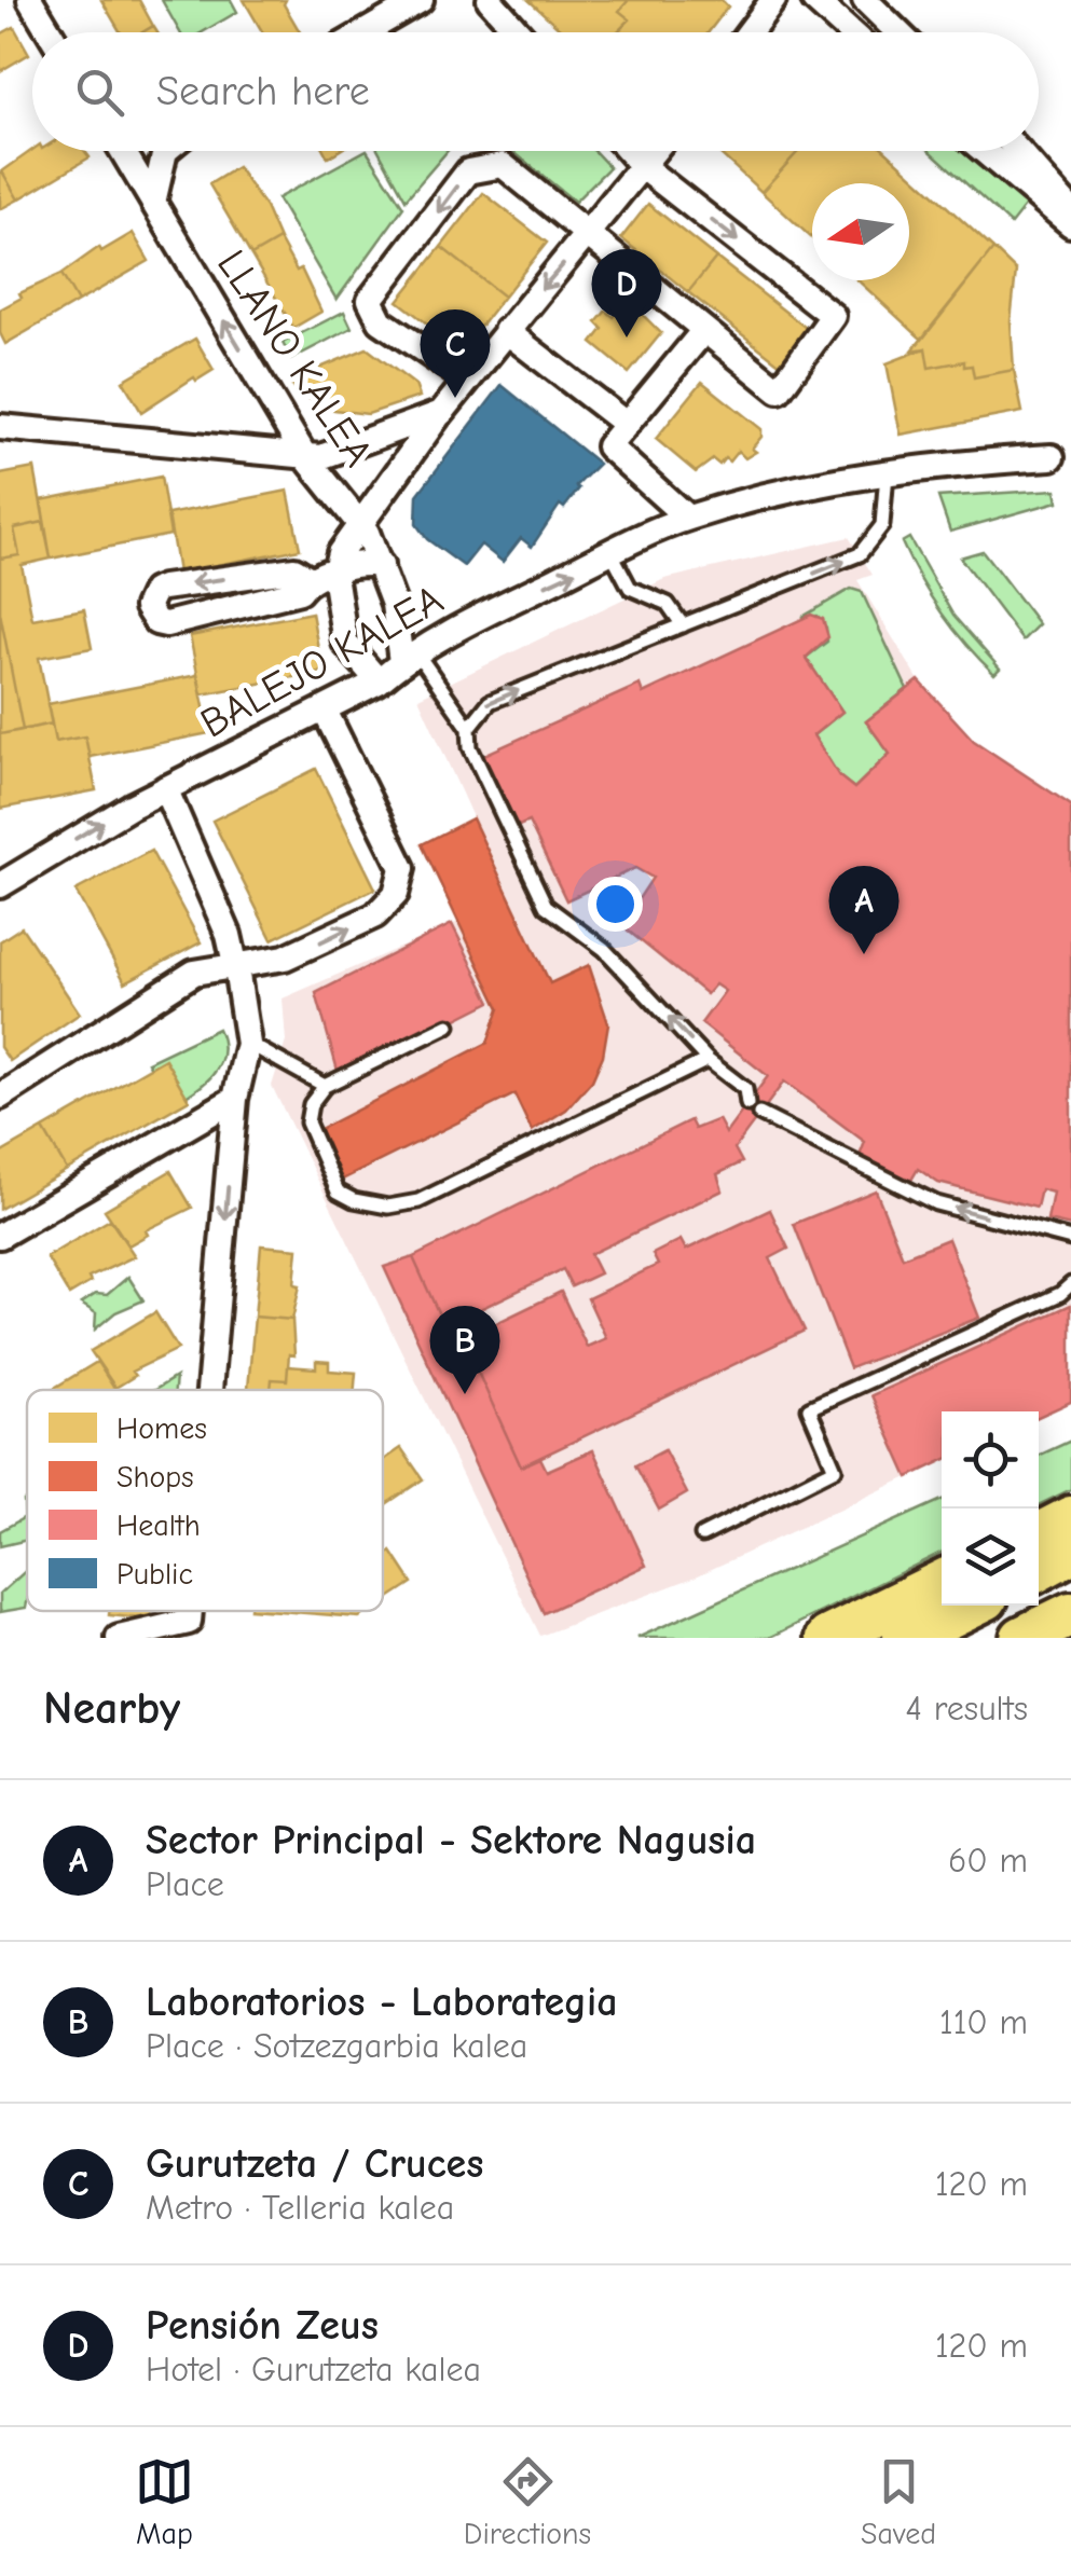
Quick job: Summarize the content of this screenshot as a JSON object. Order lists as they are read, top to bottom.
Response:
{
  "streets": {
    "street": ["LLANO KALEA", "BALEJO KALEA"]
  },
  "one_way": ["LLANO KALEA"],
  "legend": [
    "Homes",
    "Shops",
    "Health",
    "Public"
  ],
  "north": "left",
  "page": {
    "search": "Search here",
    "pins": [
      "D",
      "C",
      "A",
      "B"
    ],
    "heading": ["Nearby", "4 results"],
    "list": [
      {
        "mark": "A",
        "name": "Sector Principal - Sektore Nagusia",
        "note": "Place",
        "value": "60 m"
      },
      {
        "mark": "B",
        "name": "Laboratorios - Laborategia",
        "note": "Place · Sotzezgarbia kalea",
        "value": "110 m"
      },
      {
        "mark": "C",
        "name": "Gurutzeta / Cruces",
        "note": "Metro · Telleria kalea",
        "value": "120 m"
      },
      {
        "mark": "D",
        "name": "Pensión Zeus",
        "note": "Hotel · Gurutzeta kalea",
        "value": "120 m"
      }
    ],
    "nav": ["Map", "Directions", "Saved"]
  }
}
